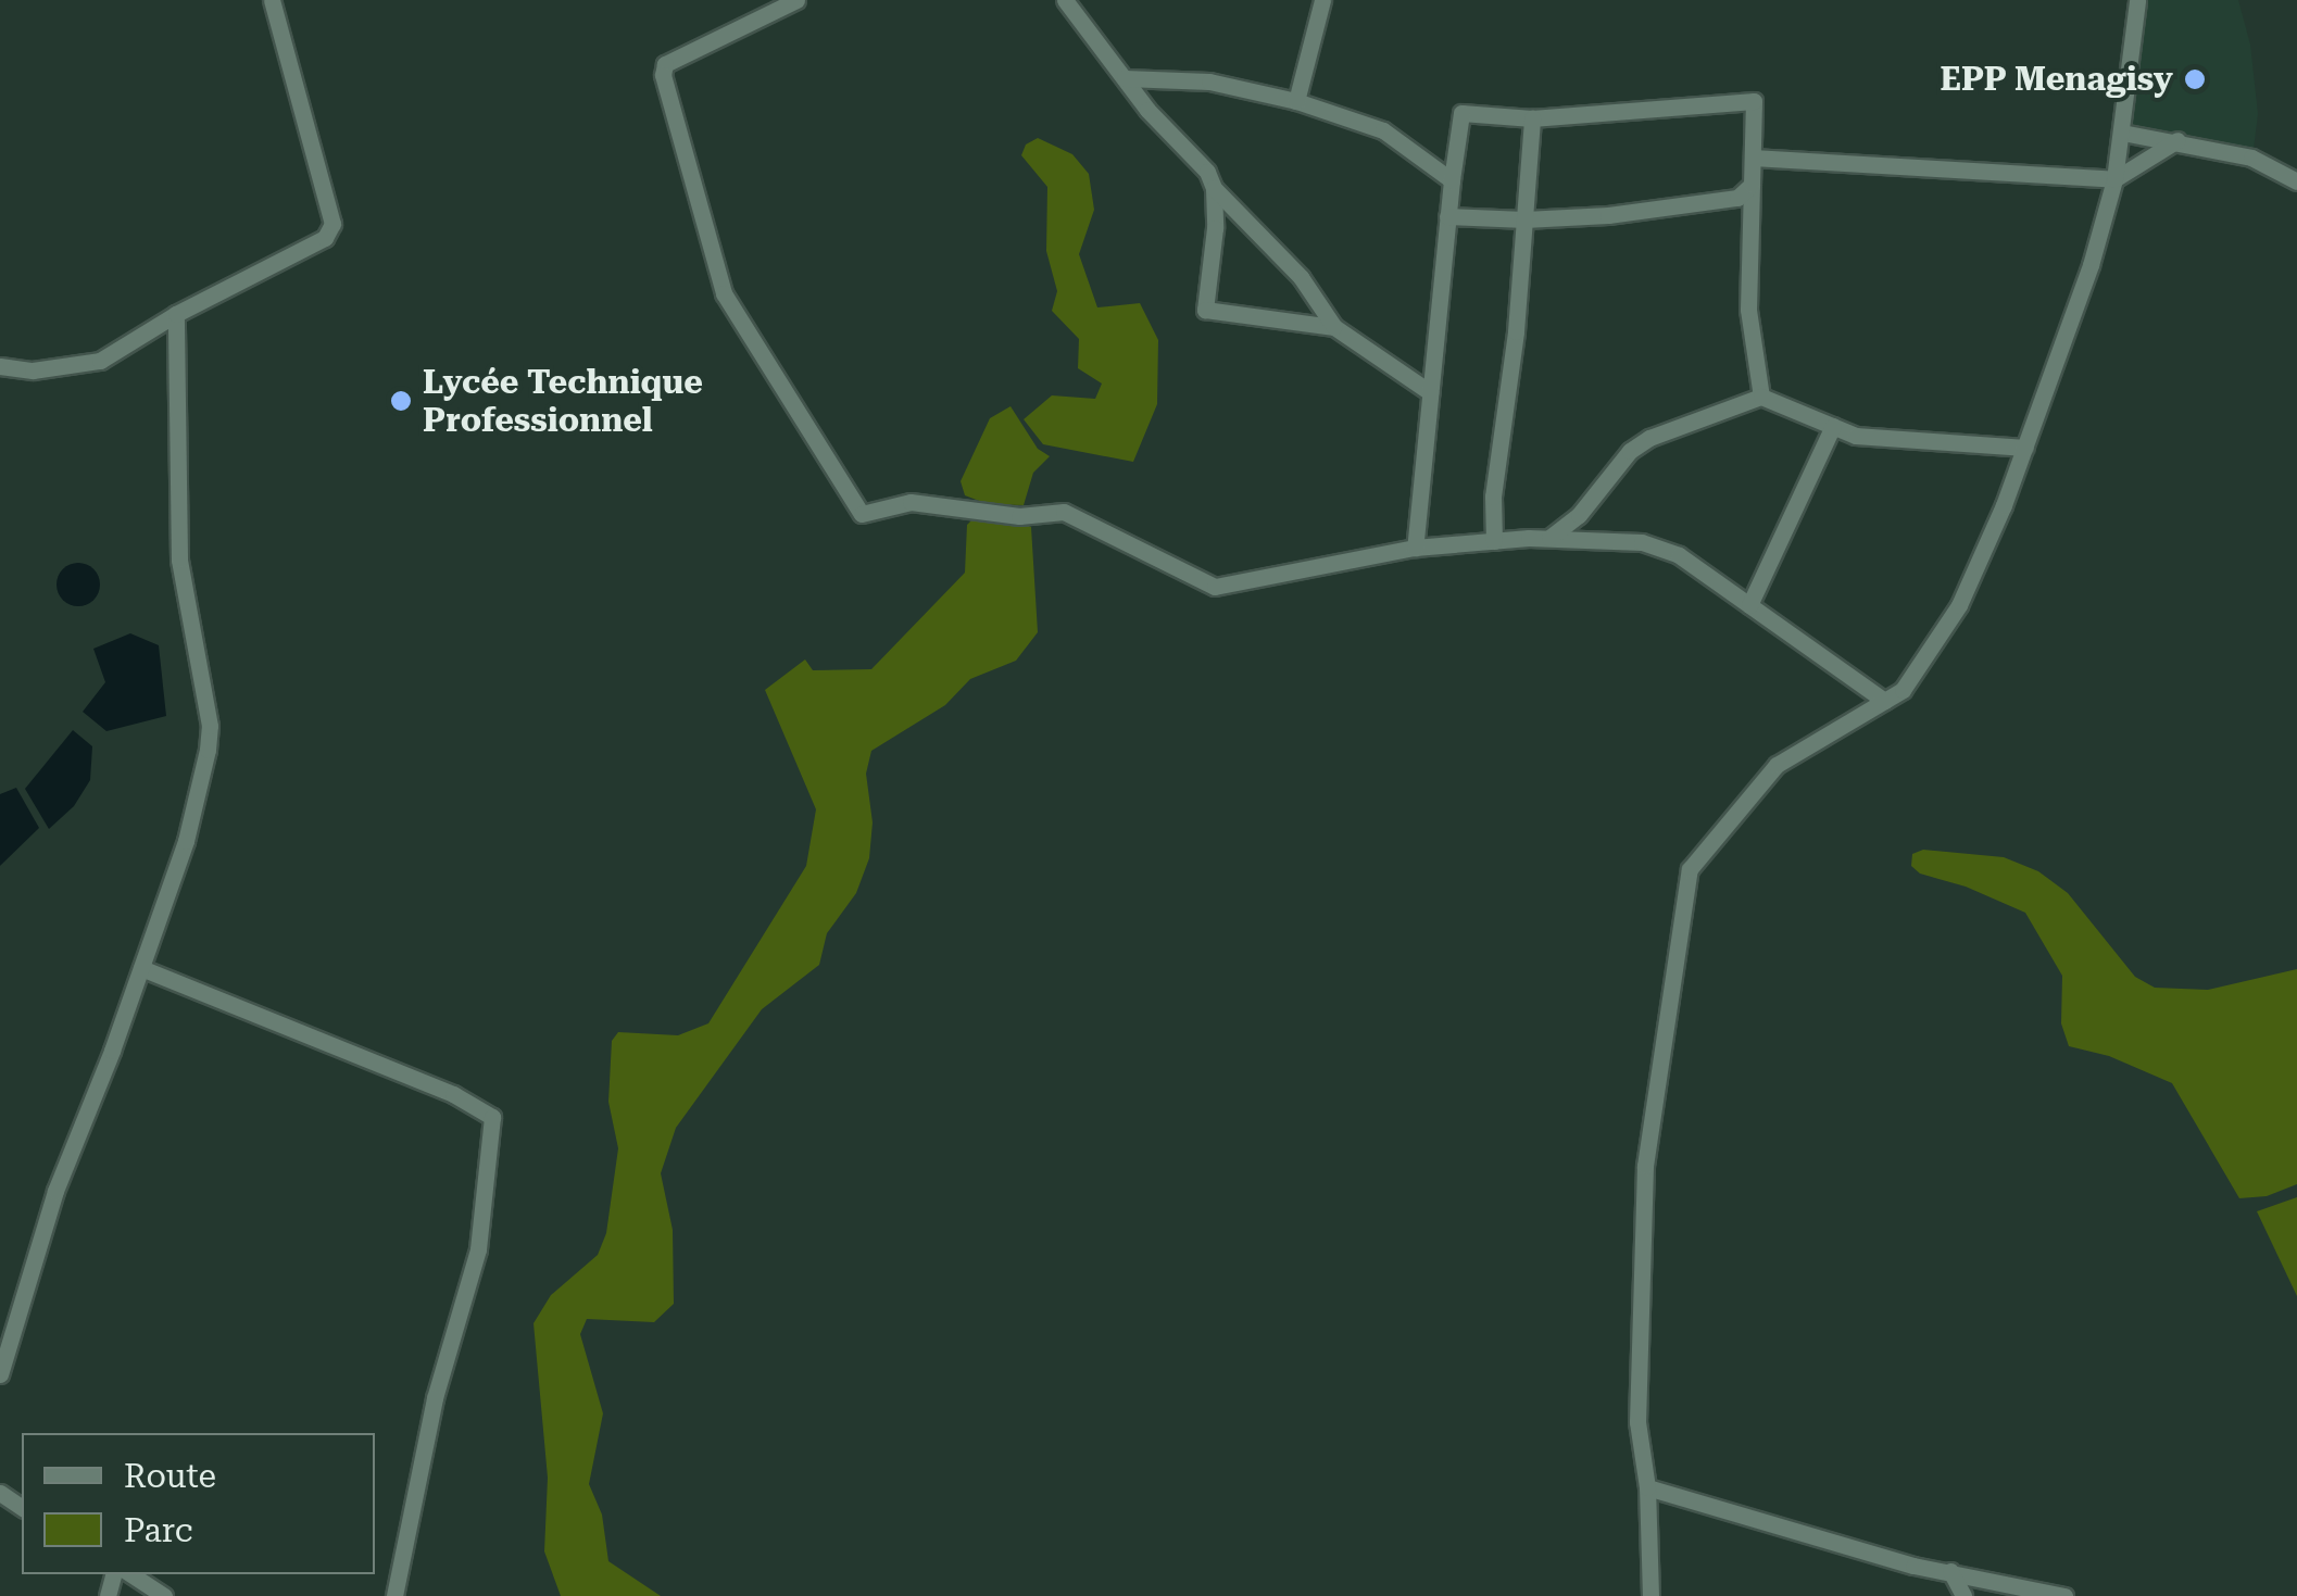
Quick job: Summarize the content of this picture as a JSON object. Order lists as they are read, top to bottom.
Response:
{
  "places": ["EPP Menagisy", "Lycée Technique Professionnel"],
  "legend": ["Route", "Parc"]
}
